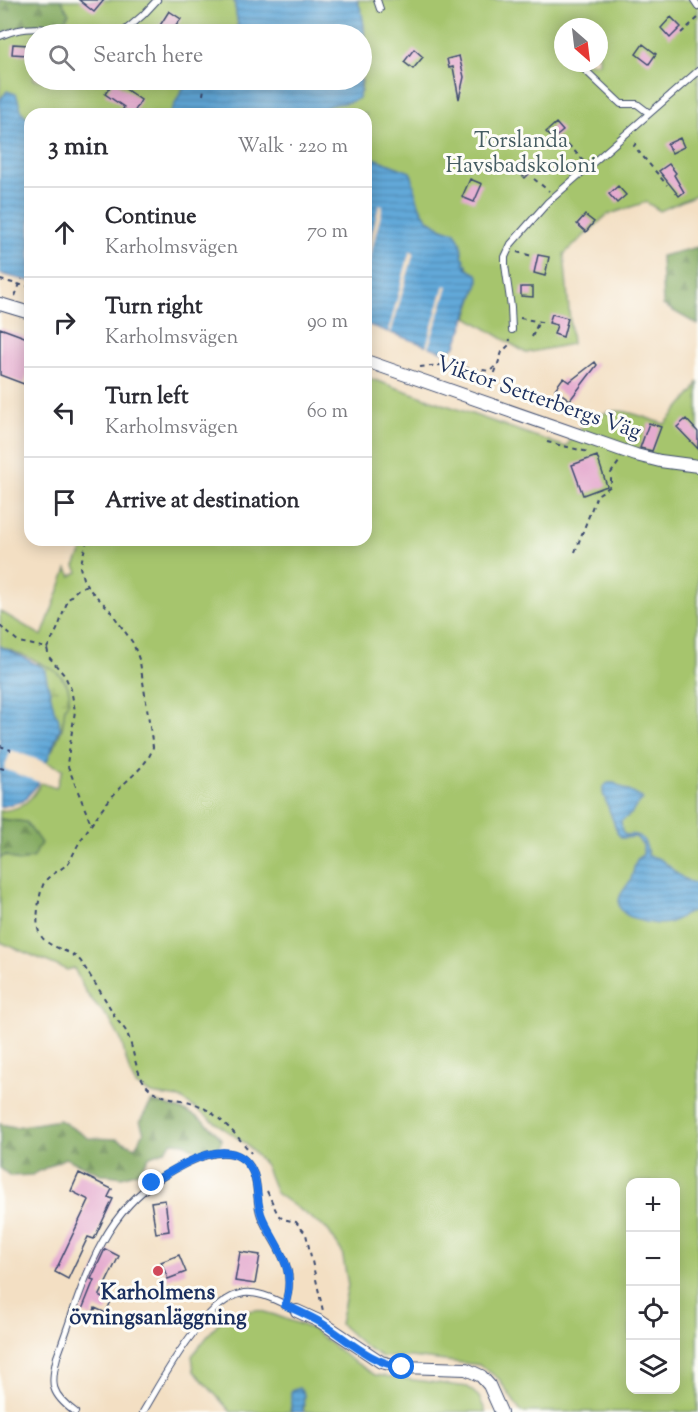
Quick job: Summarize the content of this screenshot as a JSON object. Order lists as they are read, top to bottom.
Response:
{
  "streets": {
    "street": ["Viktor Setterbergs Väg"]
  },
  "parks": ["Torslanda Havsbadskoloni"],
  "places": ["Karholmens övningsanläggning"],
  "north": "bottom right",
  "page": {
    "search": "Search here",
    "heading": ["3 min", "Walk · 220 m"],
    "list": [
      ["Continue", "Karholmsvägen", "70 m"],
      ["Turn right", "Karholmsvägen", "90 m"],
      ["Turn left", "Karholmsvägen", "60 m"],
      "Arrive at destination"
    ],
    "map_buttons": ["+", "−"]
  }
}
